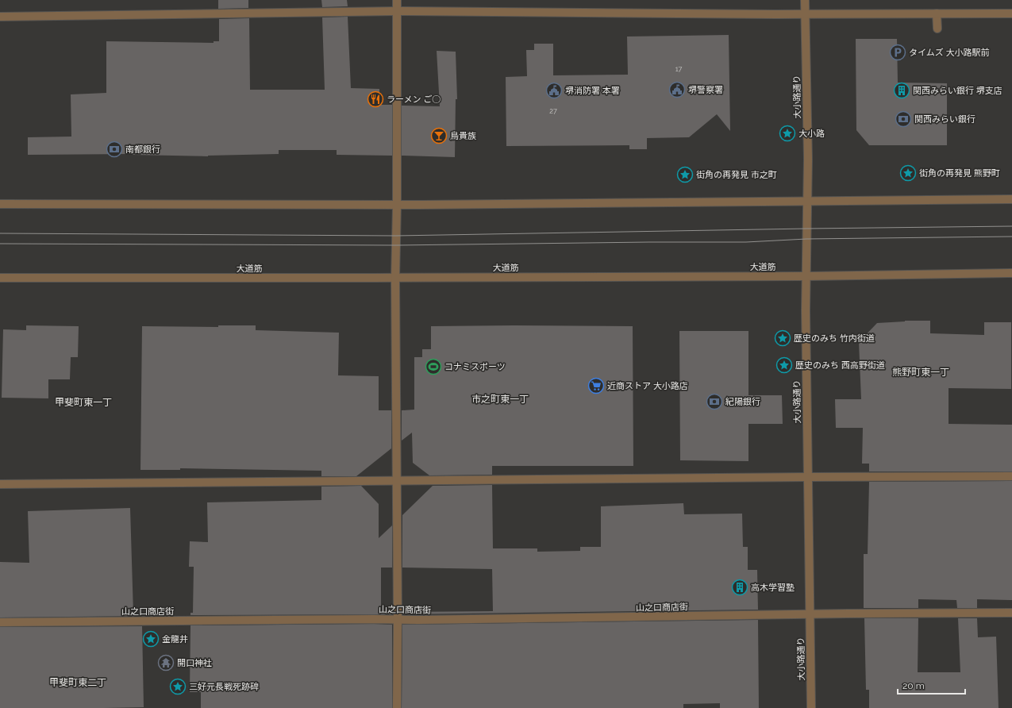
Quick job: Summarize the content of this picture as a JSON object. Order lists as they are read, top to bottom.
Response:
{
  "streets": {
    "street": ["大小路通り", "大道筋", "山之口商店街"]
  },
  "crossings": [
    ["大小路通り", "大道筋"],
    ["大小路通り", "山之口商店街"]
  ],
  "districts": [
    "熊野町東一丁",
    "市之町東一丁",
    "甲斐町東一丁",
    "甲斐町東二丁"
  ],
  "places": {
    "parking": ["タイムズ 大小路駅前"],
    "public building": ["堺警察署", "堺消防署 本署"],
    "building": ["関西みらい銀行 堺支店", "高木学習塾"],
    "restaurant": ["ラーメン ご○"],
    "bank": ["関西みらい銀行", "南都銀行", "紀陽銀行"],
    "place": [
      "大小路",
      "街角の再発見 熊野町",
      "街角の再発見 市之町",
      "歴史のみち 竹内街道",
      "歴史のみち 西高野街道",
      "金龍井",
      "三好元長戦死跡碑"
    ],
    "bar": ["鳥貴族"],
    "sports": ["コナミスポーツ"],
    "supermarket": ["近商ストア 大小路店"],
    "temple": ["開口神社"]
  },
  "house_numbers": ["17", "27"],
  "scale_bar": "20 m"
}
